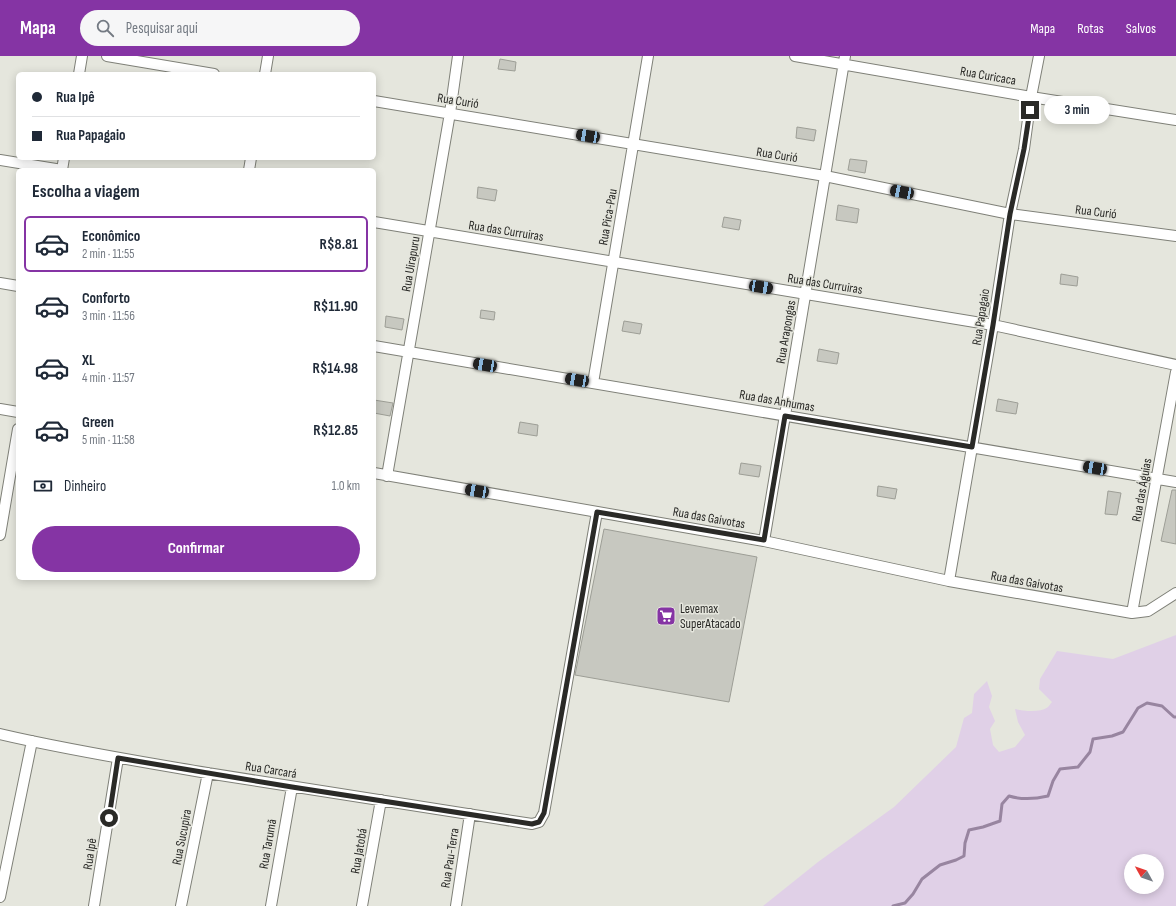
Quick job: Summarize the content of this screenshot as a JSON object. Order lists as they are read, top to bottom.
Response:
{
  "streets": {
    "street": [
      "Rua Curicaca",
      "Rua Curió",
      "Rua Pica-Pau",
      "Rua das Curruiras",
      "Rua Uirapuru",
      "Rua Papagaio",
      "Rua Arapongas",
      "Rua das Anhumas",
      "Rua das Águias",
      "Rua das Gaivotas",
      "Rua Carcará",
      "Rua Sucupira",
      "Rua Tarumã",
      "Rua Jatobá",
      "Rua Ipê",
      "Rua Pau-Terra"
    ]
  },
  "crossings": [
    ["Rua Curicaca", "Rua Papagaio"],
    ["Rua Curicaca", "Rua Arapongas"],
    ["Rua Curió", "Rua Pica-Pau"],
    ["Rua Curió", "Rua Uirapuru"],
    ["Rua Curió", "Rua Papagaio"],
    ["Rua Curió", "Rua Arapongas"],
    ["Rua Pica-Pau", "Rua das Curruiras"],
    ["Rua Pica-Pau", "Rua das Anhumas"],
    ["Rua das Curruiras", "Rua Uirapuru"],
    ["Rua das Curruiras", "Rua Papagaio"],
    ["Rua das Curruiras", "Rua Arapongas"],
    ["Rua Uirapuru", "Rua das Anhumas"],
    ["Rua Uirapuru", "Rua das Gaivotas"],
    ["Rua Papagaio", "Rua das Anhumas"],
    ["Rua Papagaio", "Rua das Gaivotas"],
    ["Rua Arapongas", "Rua das Anhumas"],
    ["Rua Arapongas", "Rua das Gaivotas"],
    ["Rua das Anhumas", "Rua das Águias"],
    ["Rua das Águias", "Rua das Gaivotas"],
    ["Rua das Gaivotas", "Rua Carcará"],
    ["Rua Carcará", "Rua Sucupira"],
    ["Rua Carcará", "Rua Tarumã"],
    ["Rua Carcará", "Rua Jatobá"],
    ["Rua Carcará", "Rua Ipê"],
    ["Rua Carcará", "Rua Pau-Terra"]
  ],
  "places": {
    "supermarket": ["Levemax SuperAtacado"]
  },
  "north": "top left",
  "page": {
    "header": "Mapa",
    "search": "Pesquisar aqui",
    "nav": ["Mapa", "Rotas", "Salvos"],
    "banner": ["Rua Ipê", "Rua Papagaio"],
    "bubble": "3 min",
    "heading": "Escolha a viagem",
    "list": [
      {
        "name": "Econômico",
        "note": "2 min · 11:55",
        "value": "R$8.81"
      },
      {
        "name": "Conforto",
        "note": "3 min · 11:56",
        "value": "R$11.90"
      },
      {
        "name": "XL",
        "note": "4 min · 11:57",
        "value": "R$14.98"
      },
      {
        "name": "Green",
        "note": "5 min · 11:58",
        "value": "R$12.85"
      }
    ],
    "pay": ["Dinheiro", "1.0 km"],
    "buttons": "Confirmar"
  }
}
